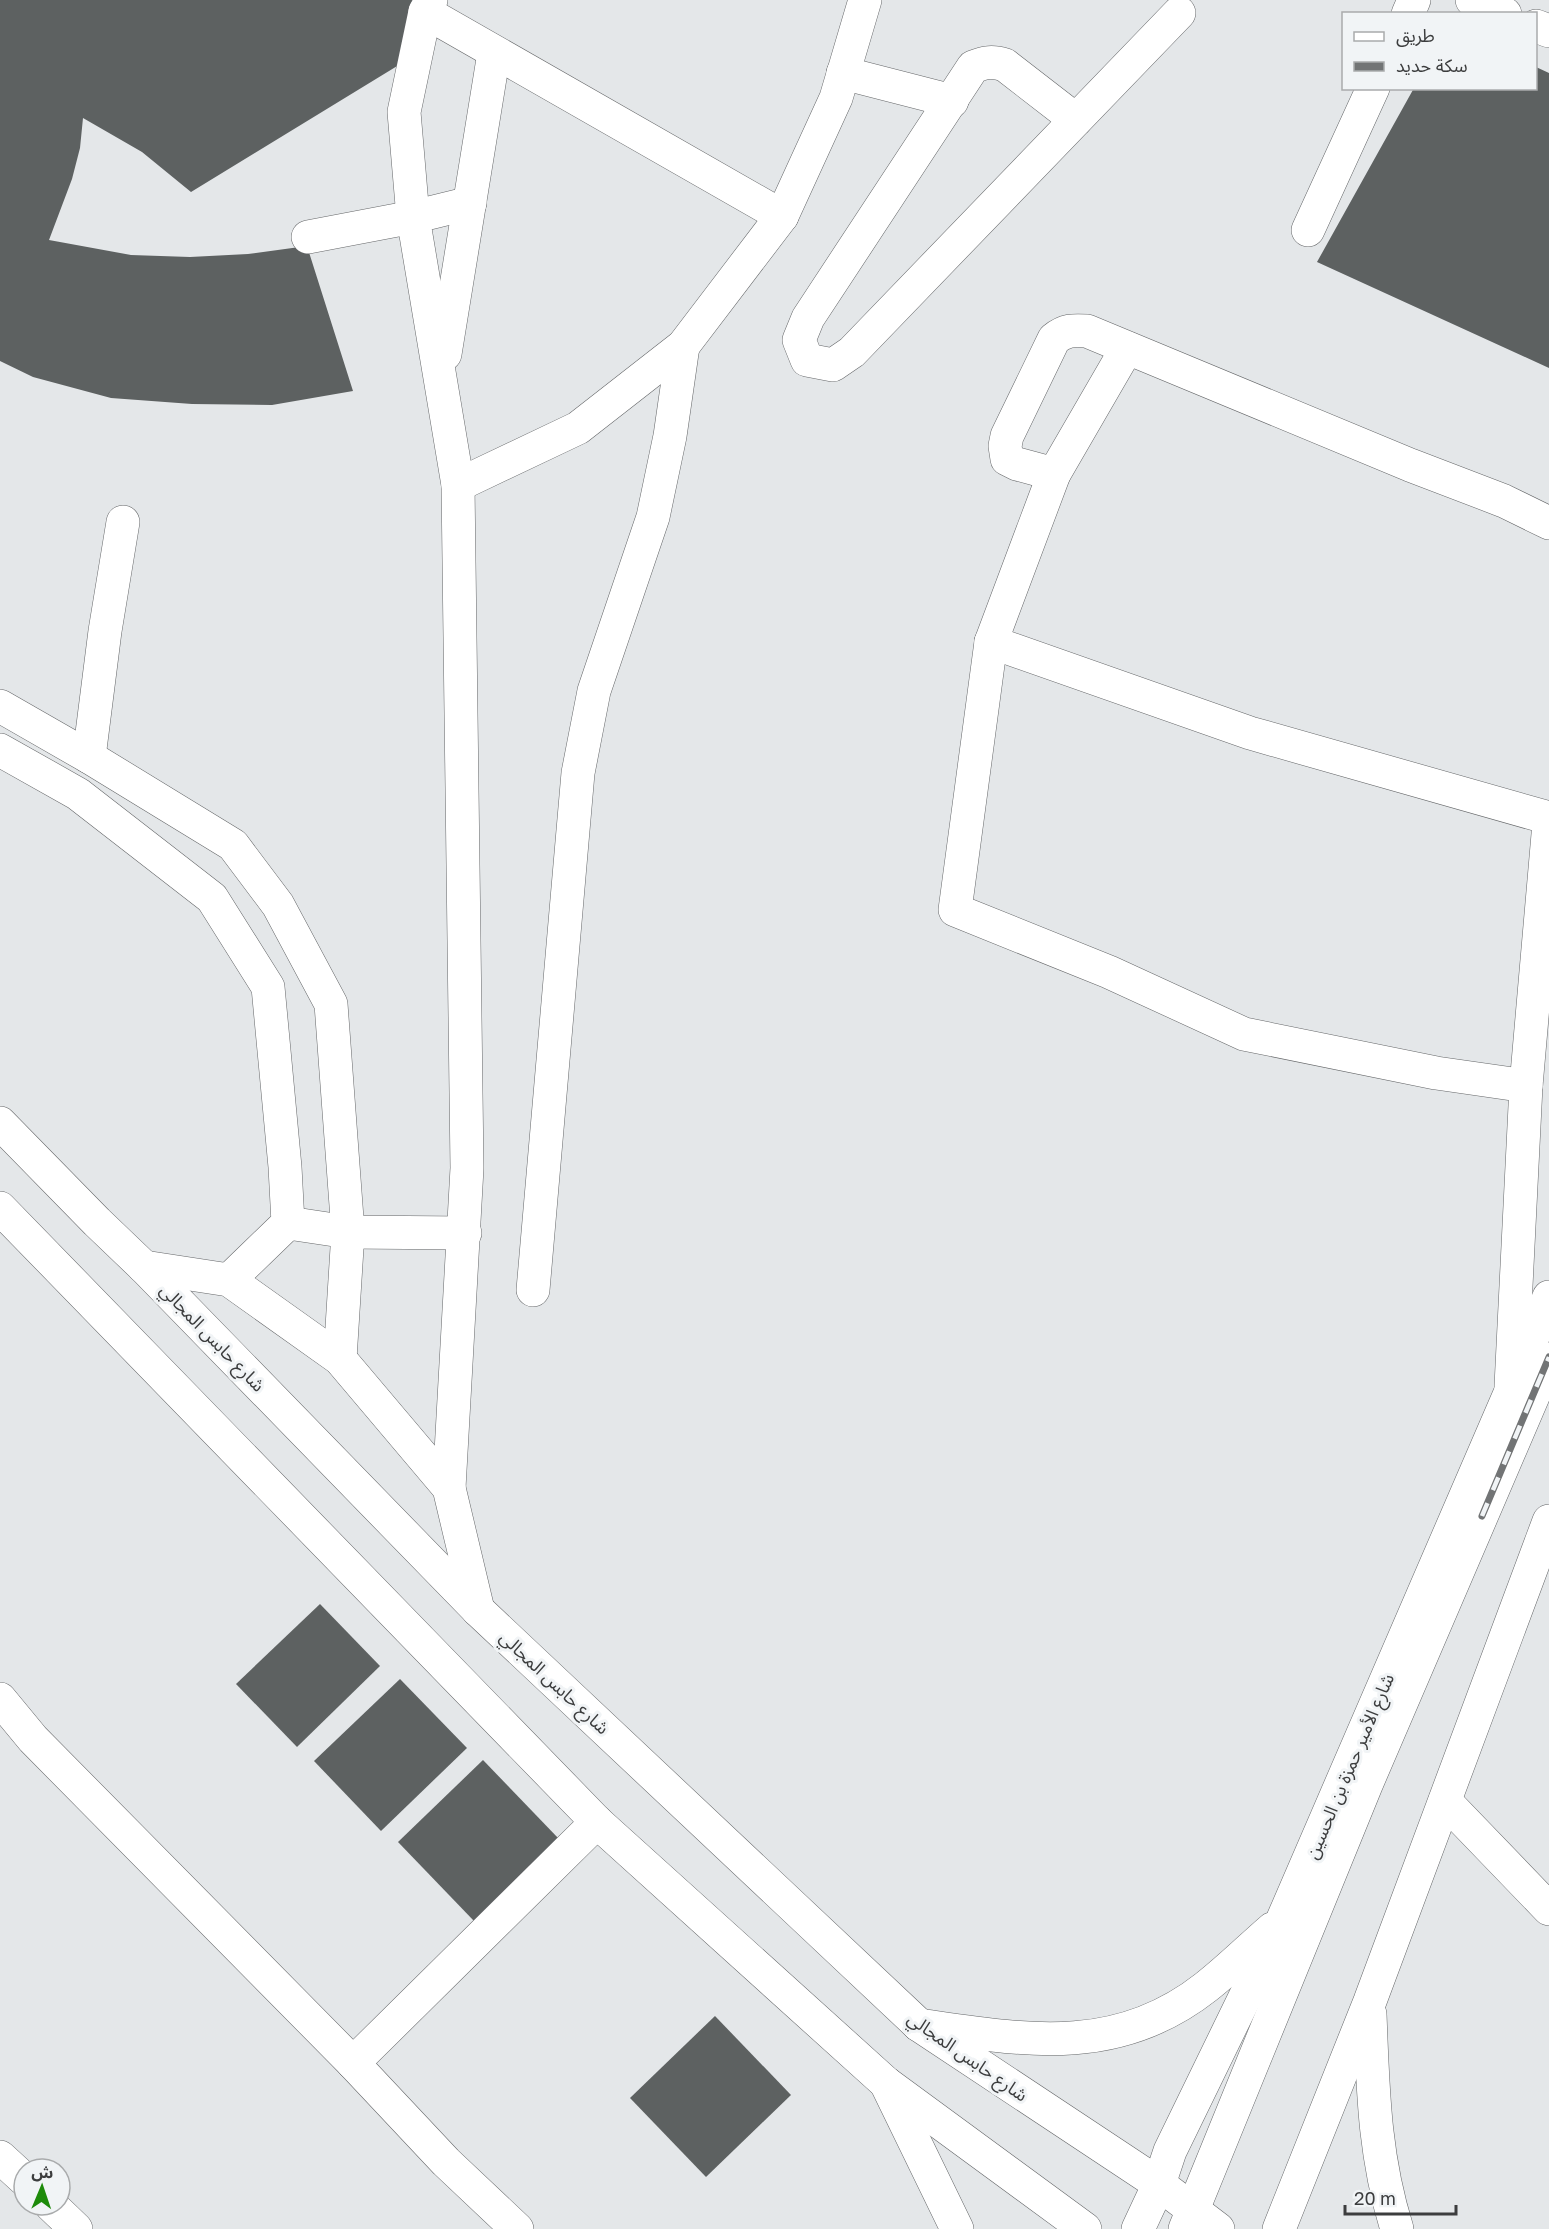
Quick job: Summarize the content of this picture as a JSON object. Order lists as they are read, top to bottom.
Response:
{
  "streets": {
    "street": ["شارع حابس المجالي", "شارع الأمير حمزة بن الحسين"]
  },
  "crossings": [
    ["شارع حابس المجالي", "شارع الأمير حمزة بن الحسين"]
  ],
  "legend": ["طريق", "سكة حديد"],
  "scale_bar": "20 m",
  "north": "top"
}
